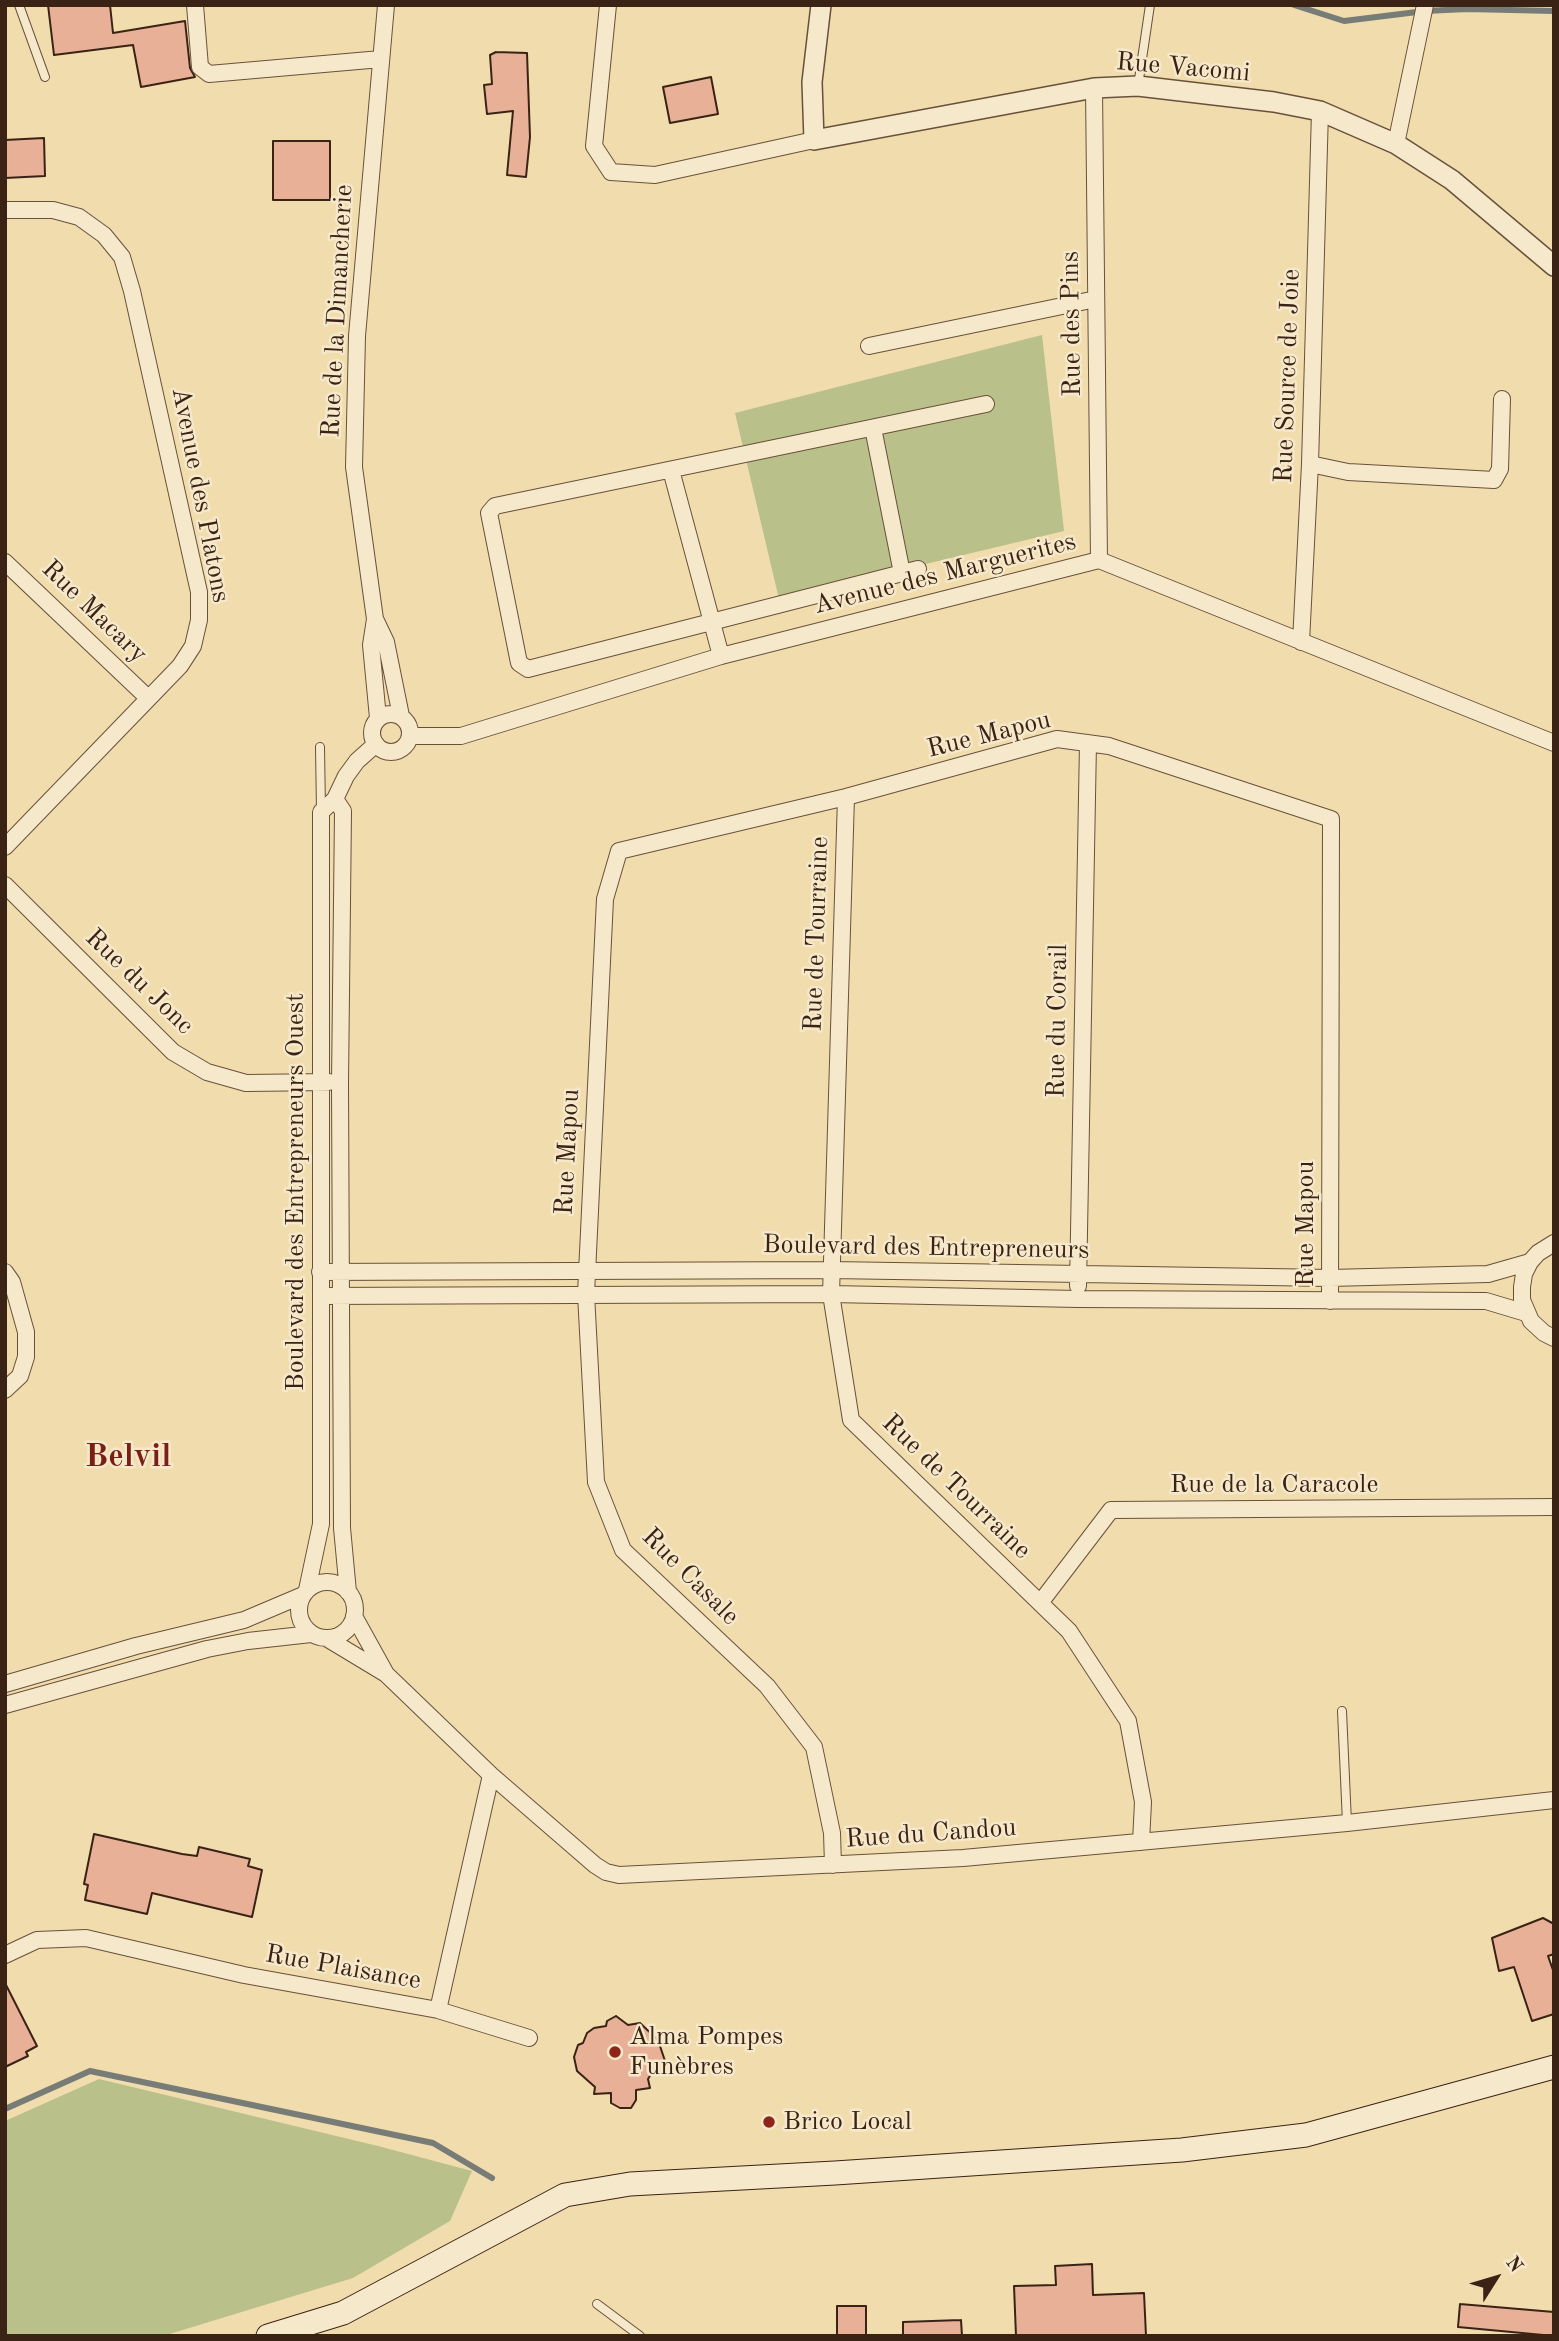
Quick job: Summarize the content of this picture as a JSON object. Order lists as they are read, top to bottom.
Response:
{
  "streets": {
    "street": [
      "Rue Vacomi",
      "Rue de la Dimancherie",
      "Rue des Pins",
      "Rue Source de Joie",
      "Avenue des Platons",
      "Avenue des Marguerites",
      "Rue Macary",
      "Rue Mapou",
      "Rue de Tourraine",
      "Rue du Jonc",
      "Rue du Corail",
      "Boulevard des Entrepreneurs Ouest",
      "Boulevard des Entrepreneurs",
      "Rue de la Caracole",
      "Rue Casale",
      "Rue du Candou",
      "Rue Plaisance"
    ]
  },
  "crossings": [
    ["Rue Vacomi", "Rue des Pins"],
    ["Rue Vacomi", "Rue Source de Joie"],
    ["Rue de la Dimancherie", "Avenue des Marguerites"],
    ["Rue des Pins", "Avenue des Marguerites"],
    ["Rue Source de Joie", "Avenue des Marguerites"],
    ["Avenue des Platons", "Rue Macary"],
    ["Rue Mapou", "Rue de Tourraine"],
    ["Rue Mapou", "Rue du Corail"],
    ["Rue Mapou", "Boulevard des Entrepreneurs"],
    ["Rue Mapou", "Rue Casale"],
    ["Rue de Tourraine", "Boulevard des Entrepreneurs"],
    ["Rue de Tourraine", "Rue de la Caracole"],
    ["Rue de Tourraine", "Rue du Candou"],
    ["Rue du Jonc", "Boulevard des Entrepreneurs Ouest"],
    ["Rue du Corail", "Boulevard des Entrepreneurs"],
    ["Boulevard des Entrepreneurs Ouest", "Boulevard des Entrepreneurs"],
    ["Boulevard des Entrepreneurs Ouest", "Rue du Candou"],
    ["Boulevard des Entrepreneurs", "Rue Casale"],
    ["Rue Casale", "Rue du Candou"],
    ["Rue du Candou", "Rue Plaisance"]
  ],
  "districts": ["Belvil"],
  "places": ["Alma Pompes Funèbres", "Brico Local"],
  "north": "top right"
}
